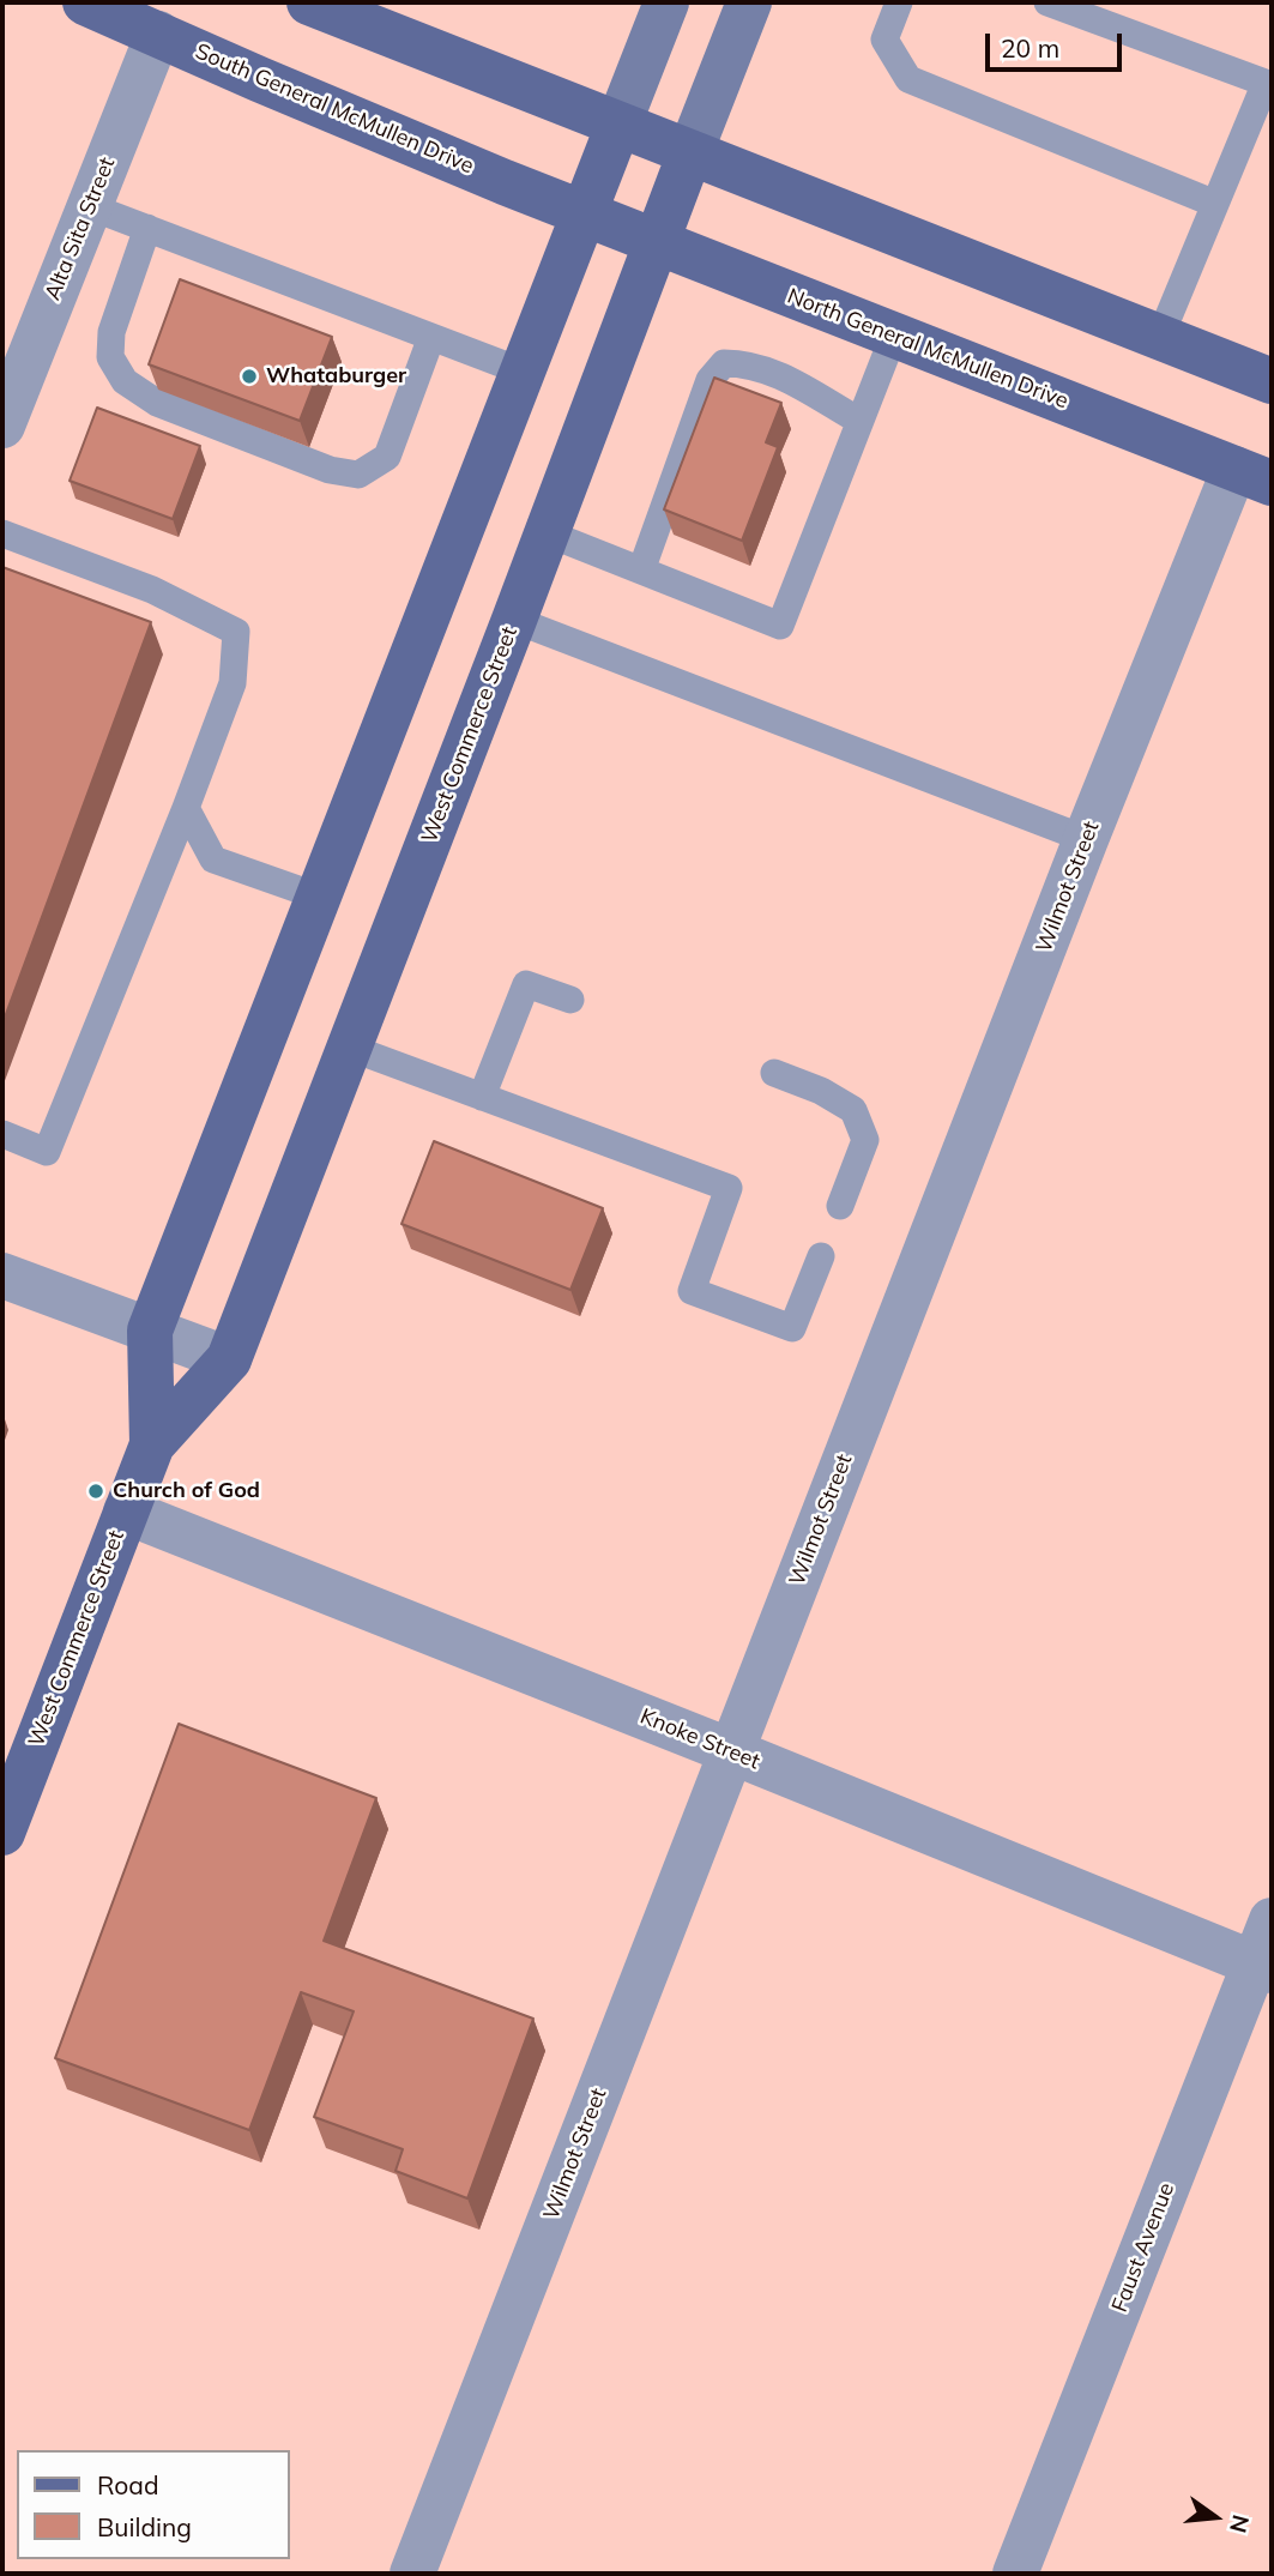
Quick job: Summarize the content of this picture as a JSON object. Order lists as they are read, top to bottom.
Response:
{
  "streets": {
    "main road": ["South General McMullen Drive", "North General McMullen Drive", "West Commerce Street"],
    "street": [
      "Alta Sita Street",
      "Wilmot Street",
      "Knoke Street",
      "Faust Avenue"
    ]
  },
  "crossings": [
    ["South General McMullen Drive", "Alta Sita Street"],
    ["South General McMullen Drive", "North General McMullen Drive"],
    ["South General McMullen Drive", "West Commerce Street"],
    ["North General McMullen Drive", "West Commerce Street"],
    ["North General McMullen Drive", "Wilmot Street"],
    ["West Commerce Street", "Knoke Street"],
    ["Wilmot Street", "Knoke Street"],
    ["Knoke Street", "Faust Avenue"]
  ],
  "places": ["Whataburger", "Church of God"],
  "legend": ["Road", "Building"],
  "scale_bar": "20 m",
  "north": "right"
}
